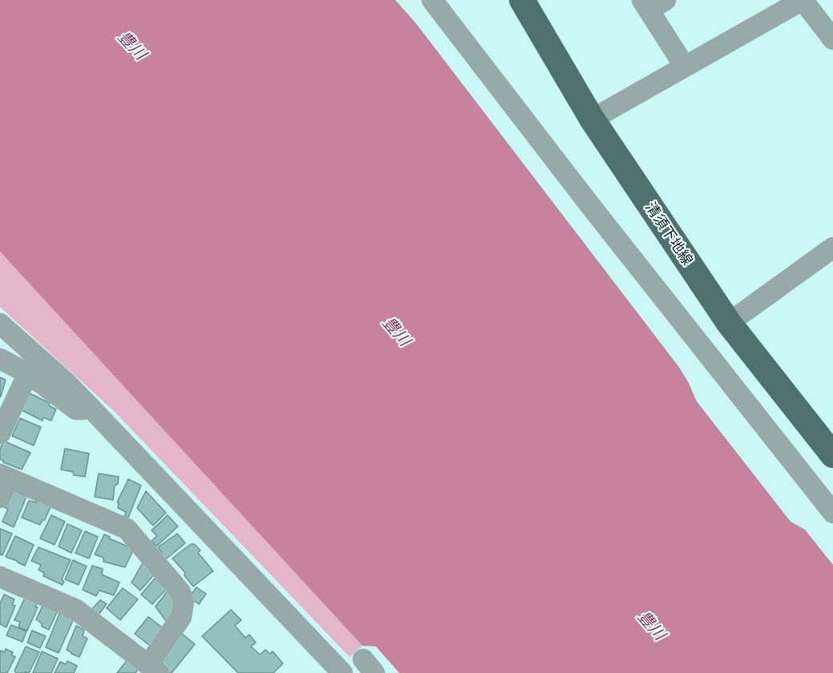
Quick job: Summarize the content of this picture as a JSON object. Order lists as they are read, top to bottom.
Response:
{
  "streets": {
    "main road": ["清須下地線"]
  },
  "water": ["豊川"]
}
